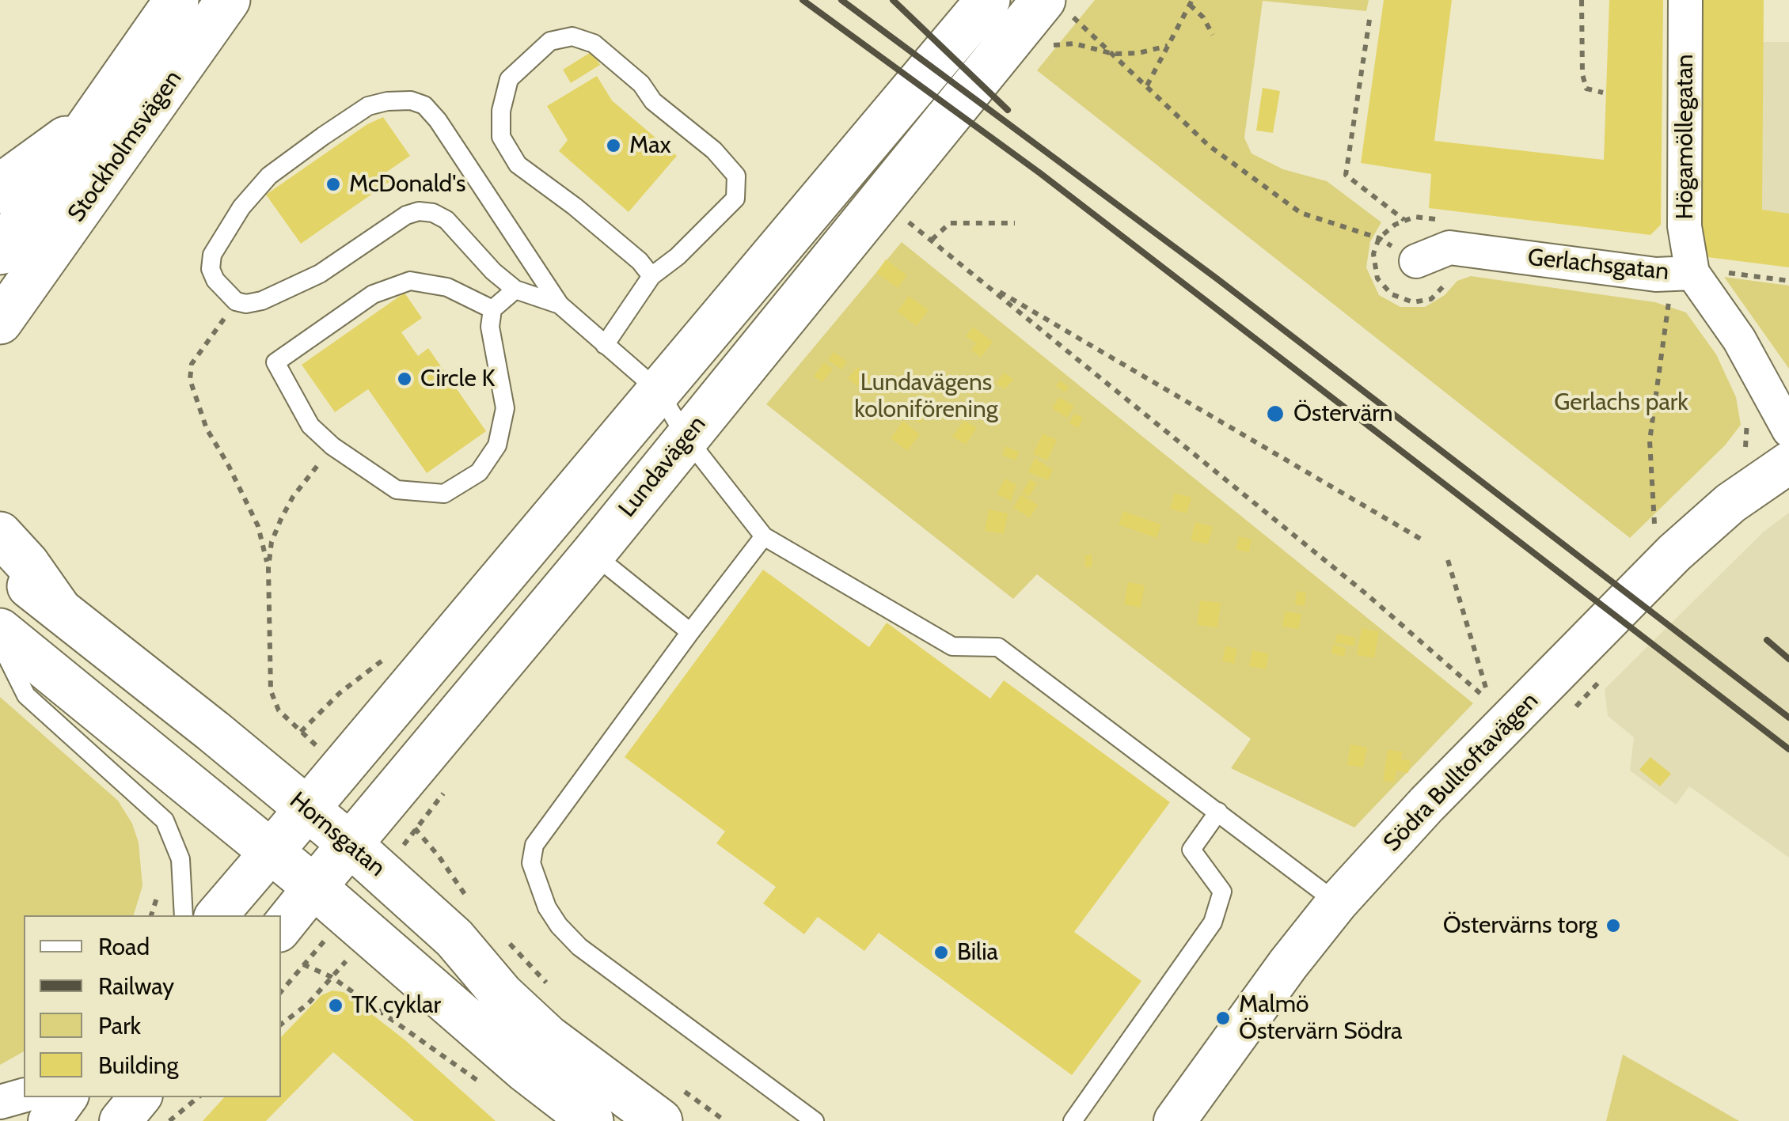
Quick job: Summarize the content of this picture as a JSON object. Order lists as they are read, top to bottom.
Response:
{
  "streets": {
    "main road": ["Stockholmsvägen", "Lundavägen", "Hornsgatan"],
    "street": ["Högamöllegatan", "Gerlachsgatan", "Södra Bulltoftavägen"]
  },
  "crossings": [
    ["Högamöllegatan", "Gerlachsgatan"],
    ["Lundavägen", "Hornsgatan"]
  ],
  "parks": ["Lundavägens koloniförening", "Gerlachs park"],
  "places": [
    "Max",
    "McDonald's",
    "Circle K",
    "Östervärn",
    "Östervärns torg",
    "Bilia",
    "TK cyklar",
    "Malmö Östervärn Södra"
  ],
  "legend": [
    "Road",
    "Railway",
    "Park",
    "Building"
  ]
}
